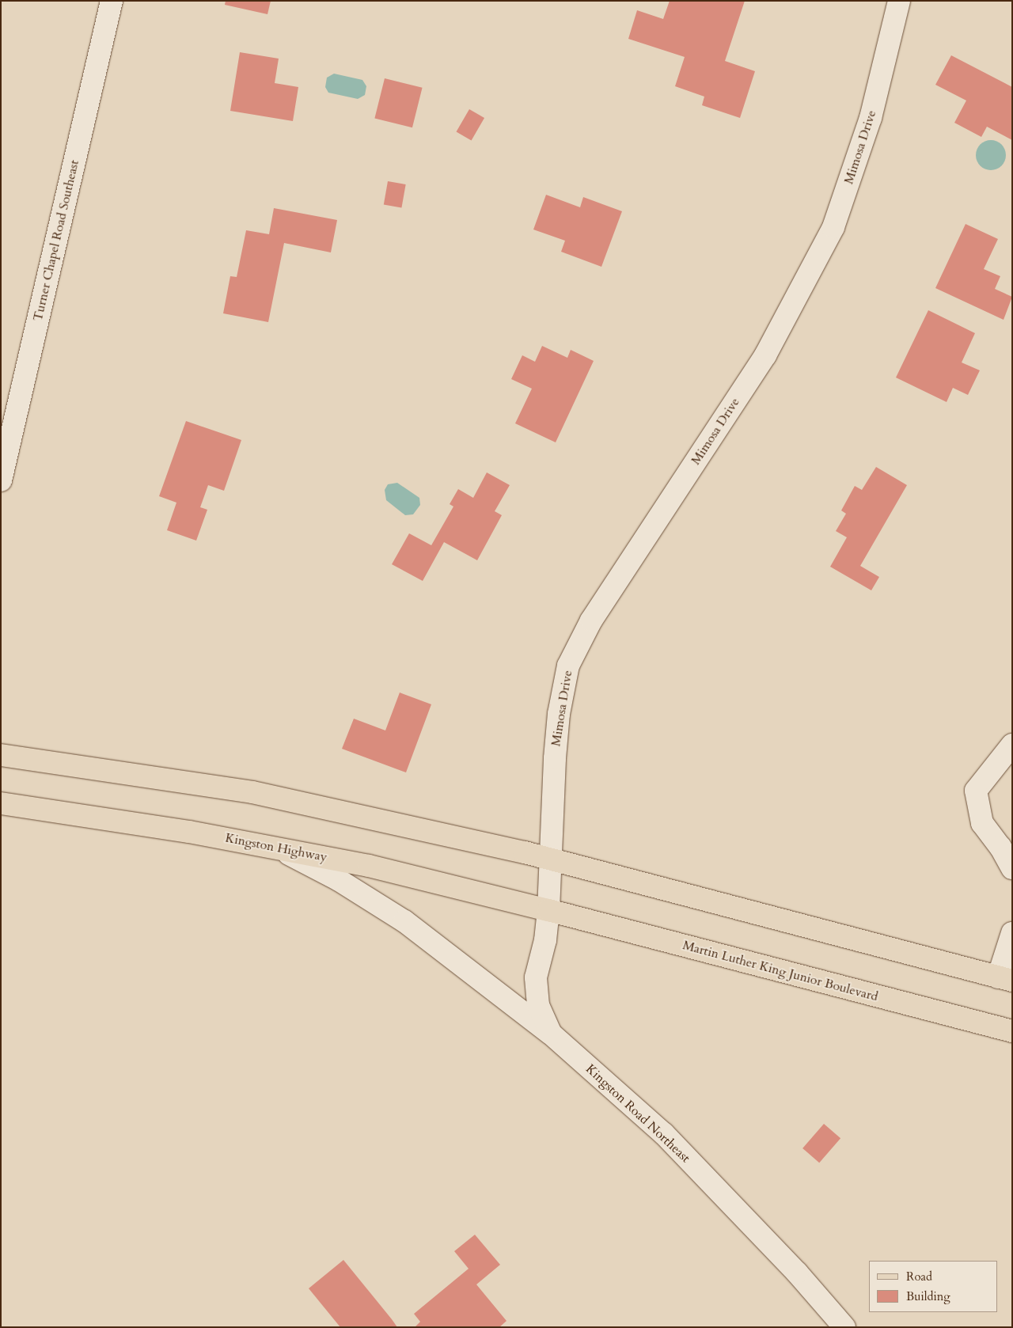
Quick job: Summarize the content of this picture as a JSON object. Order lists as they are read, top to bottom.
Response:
{
  "streets": {
    "main road": ["Kingston Highway", "Martin Luther King Junior Boulevard"],
    "street": ["Mimosa Drive", "Turner Chapel Road Southeast", "Kingston Road Northeast"]
  },
  "crossings": [
    ["Mimosa Drive", "Kingston Road Northeast"],
    ["Kingston Highway", "Martin Luther King Junior Boulevard"],
    ["Kingston Highway", "Kingston Road Northeast"],
    ["Martin Luther King Junior Boulevard", "Kingston Road Northeast"]
  ],
  "legend": ["Road", "Building"]
}
